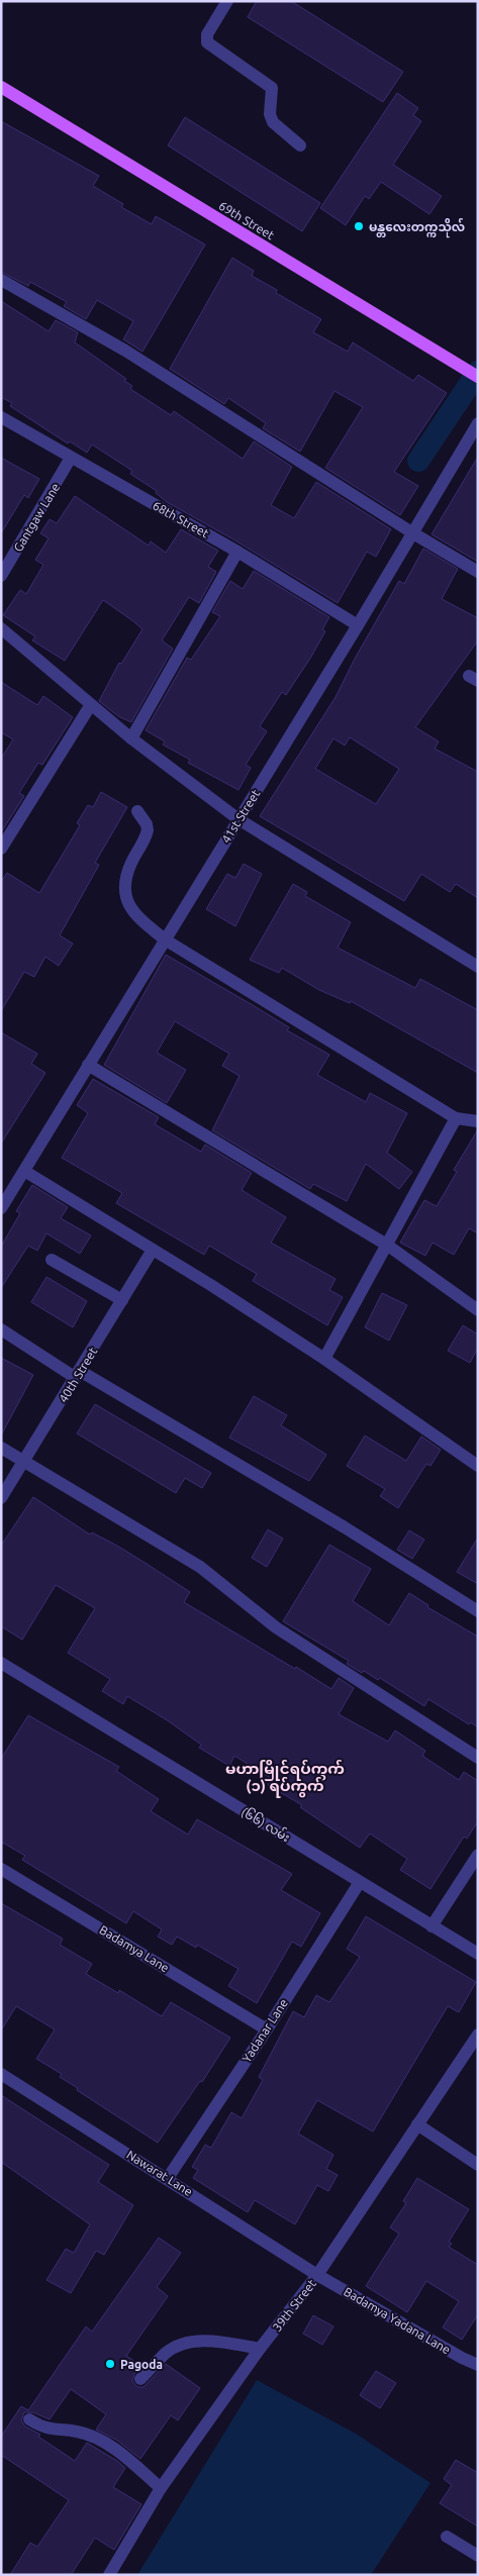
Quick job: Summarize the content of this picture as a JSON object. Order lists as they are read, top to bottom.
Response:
{
  "streets": {
    "main road": ["69th Street"],
    "street": [
      "Gantgaw Lane",
      "68th Street",
      "41st Street",
      "40th Street",
      "(၆၆) လမ်း",
      "Badamya Lane",
      "Yadanar Lane",
      "Nawarat Lane",
      "39th Street",
      "Badamya Yadana Lane"
    ]
  },
  "crossings": [
    ["Gantgaw Lane", "68th Street"],
    ["68th Street", "41st Street"],
    ["(၆၆) လမ်း", "Yadanar Lane"],
    ["Badamya Lane", "Yadanar Lane"],
    ["Yadanar Lane", "Nawarat Lane"],
    ["Nawarat Lane", "39th Street"],
    ["Nawarat Lane", "Badamya Yadana Lane"],
    ["39th Street", "Badamya Yadana Lane"]
  ],
  "districts": ["မဟာမြိုင်ရပ်ကွက် (၁) ရပ်ကွက်"],
  "places": ["မန္တလေးတက္ကသိုလ်", "Pagoda"]
}
